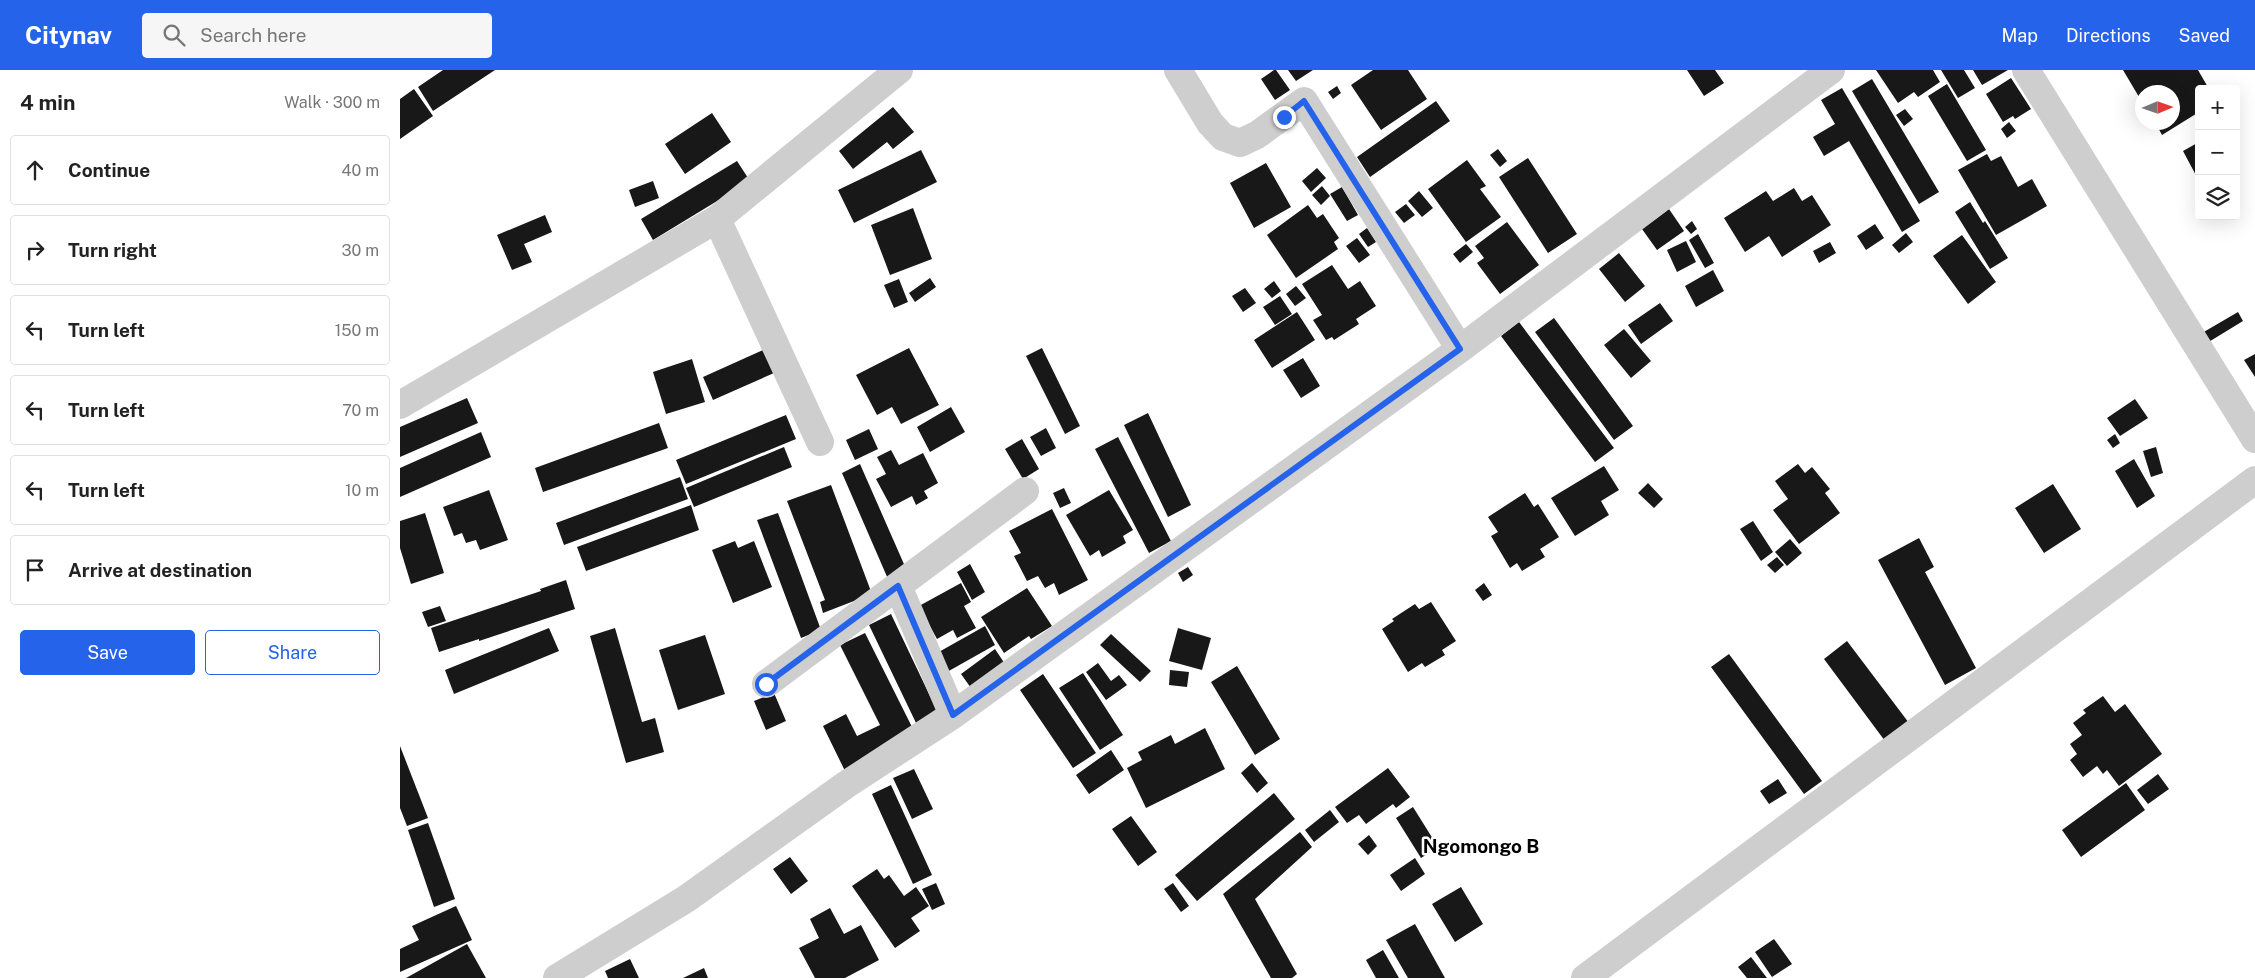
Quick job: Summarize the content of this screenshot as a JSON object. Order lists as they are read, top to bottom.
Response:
{
  "districts": ["Ngomongo B"],
  "north": "right",
  "page": {
    "header": "Citynav",
    "search": "Search here",
    "nav": ["Map", "Directions", "Saved"],
    "heading": ["4 min", "Walk · 300 m"],
    "map_buttons": ["+", "−"],
    "list": [
      ["Continue", "40 m"],
      ["Turn right", "30 m"],
      ["Turn left", "150 m"],
      ["Turn left", "70 m"],
      ["Turn left", "10 m"],
      "Arrive at destination"
    ],
    "buttons": ["Save", "Share"]
  }
}
